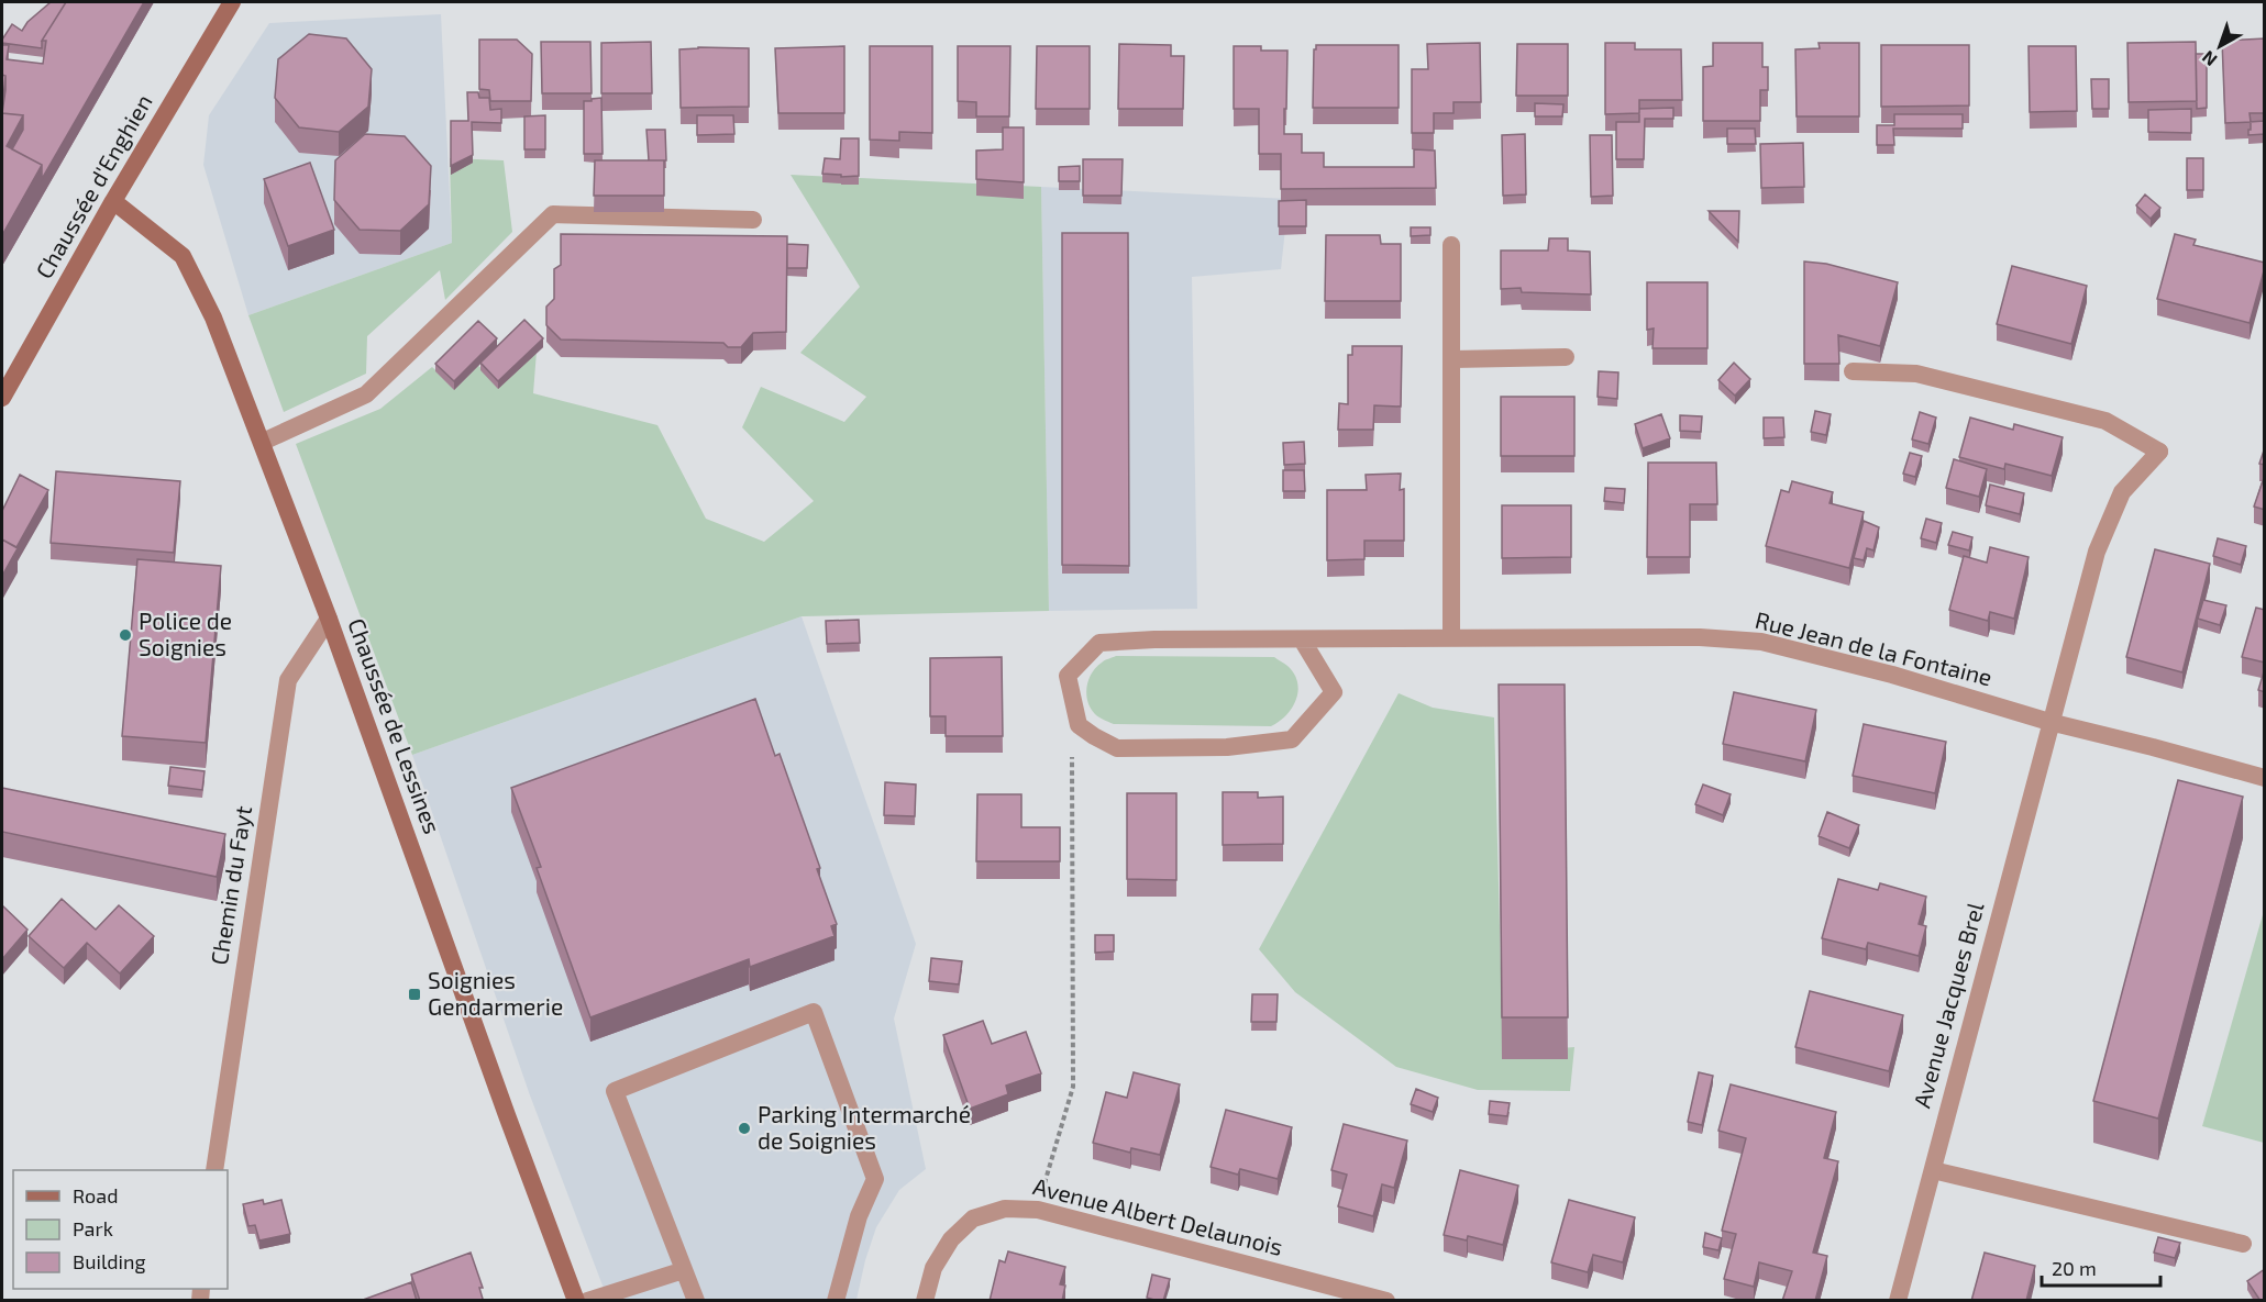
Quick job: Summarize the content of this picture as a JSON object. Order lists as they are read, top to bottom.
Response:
{
  "streets": {
    "main road": ["Chaussée d'Enghien", "Chaussée de Lessines"],
    "street": [
      "Rue Jean de la Fontaine",
      "Chemin du Fayt",
      "Avenue Jacques Brel",
      "Avenue Albert Delaunois"
    ]
  },
  "crossings": [
    ["Chaussée d'Enghien", "Chaussée de Lessines"],
    ["Rue Jean de la Fontaine", "Avenue Jacques Brel"],
    ["Chaussée de Lessines", "Chemin du Fayt"]
  ],
  "places": {
    "other": ["Police de Soignies", "Parking Intermarché de Soignies"],
    "transit": ["Soignies Gendarmerie"]
  },
  "legend": ["Road", "Park", "Building"],
  "scale_bar": "20 m",
  "north": "bottom left"
}
